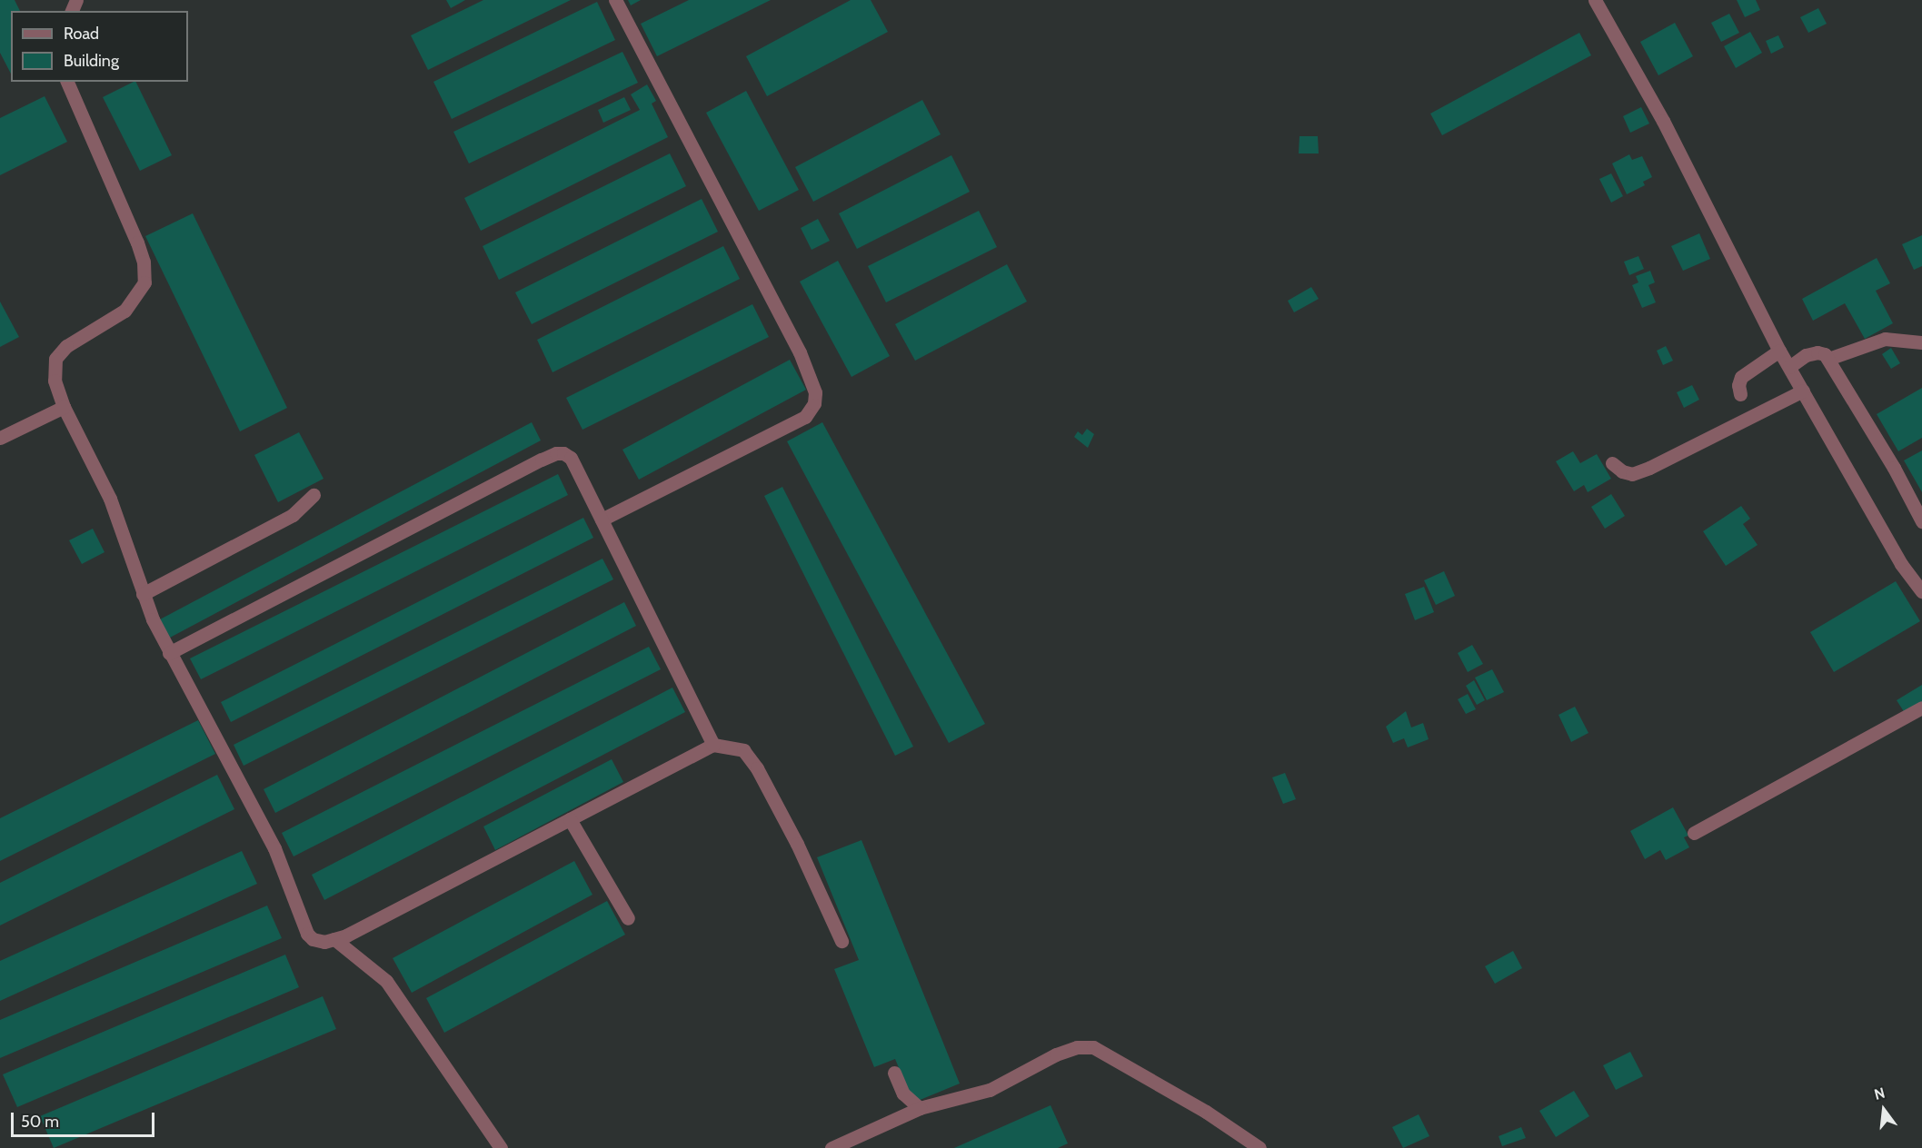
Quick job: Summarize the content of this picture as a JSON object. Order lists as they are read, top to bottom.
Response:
{
  "legend": ["Road", "Building"],
  "scale_bar": "50 m",
  "north": "top"
}
